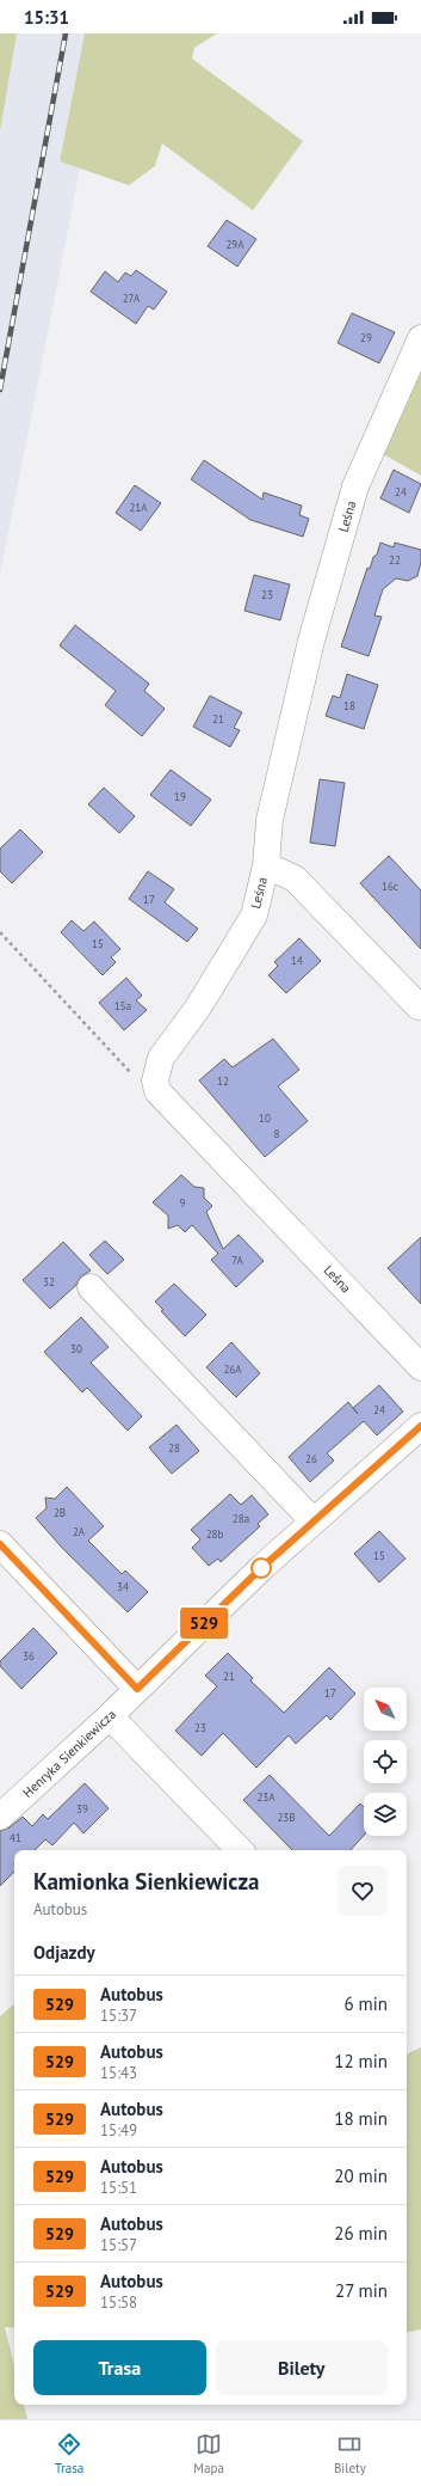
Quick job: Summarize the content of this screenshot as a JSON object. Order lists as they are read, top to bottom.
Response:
{
  "streets": {
    "street": ["Leśna", "Henryka Sienkiewicza"]
  },
  "lines": ["bus line 529"],
  "house_numbers": [
    "29A",
    "27A",
    "29",
    "24",
    "21A",
    "22",
    "23",
    "18",
    "21",
    "19",
    "16c",
    "17",
    "15",
    "14",
    "15a",
    "12",
    "10",
    "8",
    "9",
    "7A",
    "32",
    "30",
    "26A",
    "24",
    "28",
    "26",
    "2B",
    "28a",
    "2A",
    "28b",
    "15",
    "34",
    "36",
    "21",
    "17",
    "23",
    "23A",
    "39",
    "23B",
    "41"
  ],
  "north": "top left",
  "page": {
    "status": "15:31",
    "on_map": "529",
    "heading": [
      ["Kamionka Sienkiewicza", "Autobus"],
      "Odjazdy"
    ],
    "list": [
      {
        "mark": "529",
        "name": "Autobus",
        "note": "15:37",
        "value": "6 min"
      },
      {
        "mark": "529",
        "name": "Autobus",
        "note": "15:43",
        "value": "12 min"
      },
      {
        "mark": "529",
        "name": "Autobus",
        "note": "15:49",
        "value": "18 min"
      },
      {
        "mark": "529",
        "name": "Autobus",
        "note": "15:51",
        "value": "20 min"
      },
      {
        "mark": "529",
        "name": "Autobus",
        "note": "15:57",
        "value": "26 min"
      },
      {
        "mark": "529",
        "name": "Autobus",
        "note": "15:58",
        "value": "27 min"
      }
    ],
    "buttons": ["Trasa", "Bilety"],
    "tabs": ["Trasa", "Mapa", "Bilety"]
  }
}
